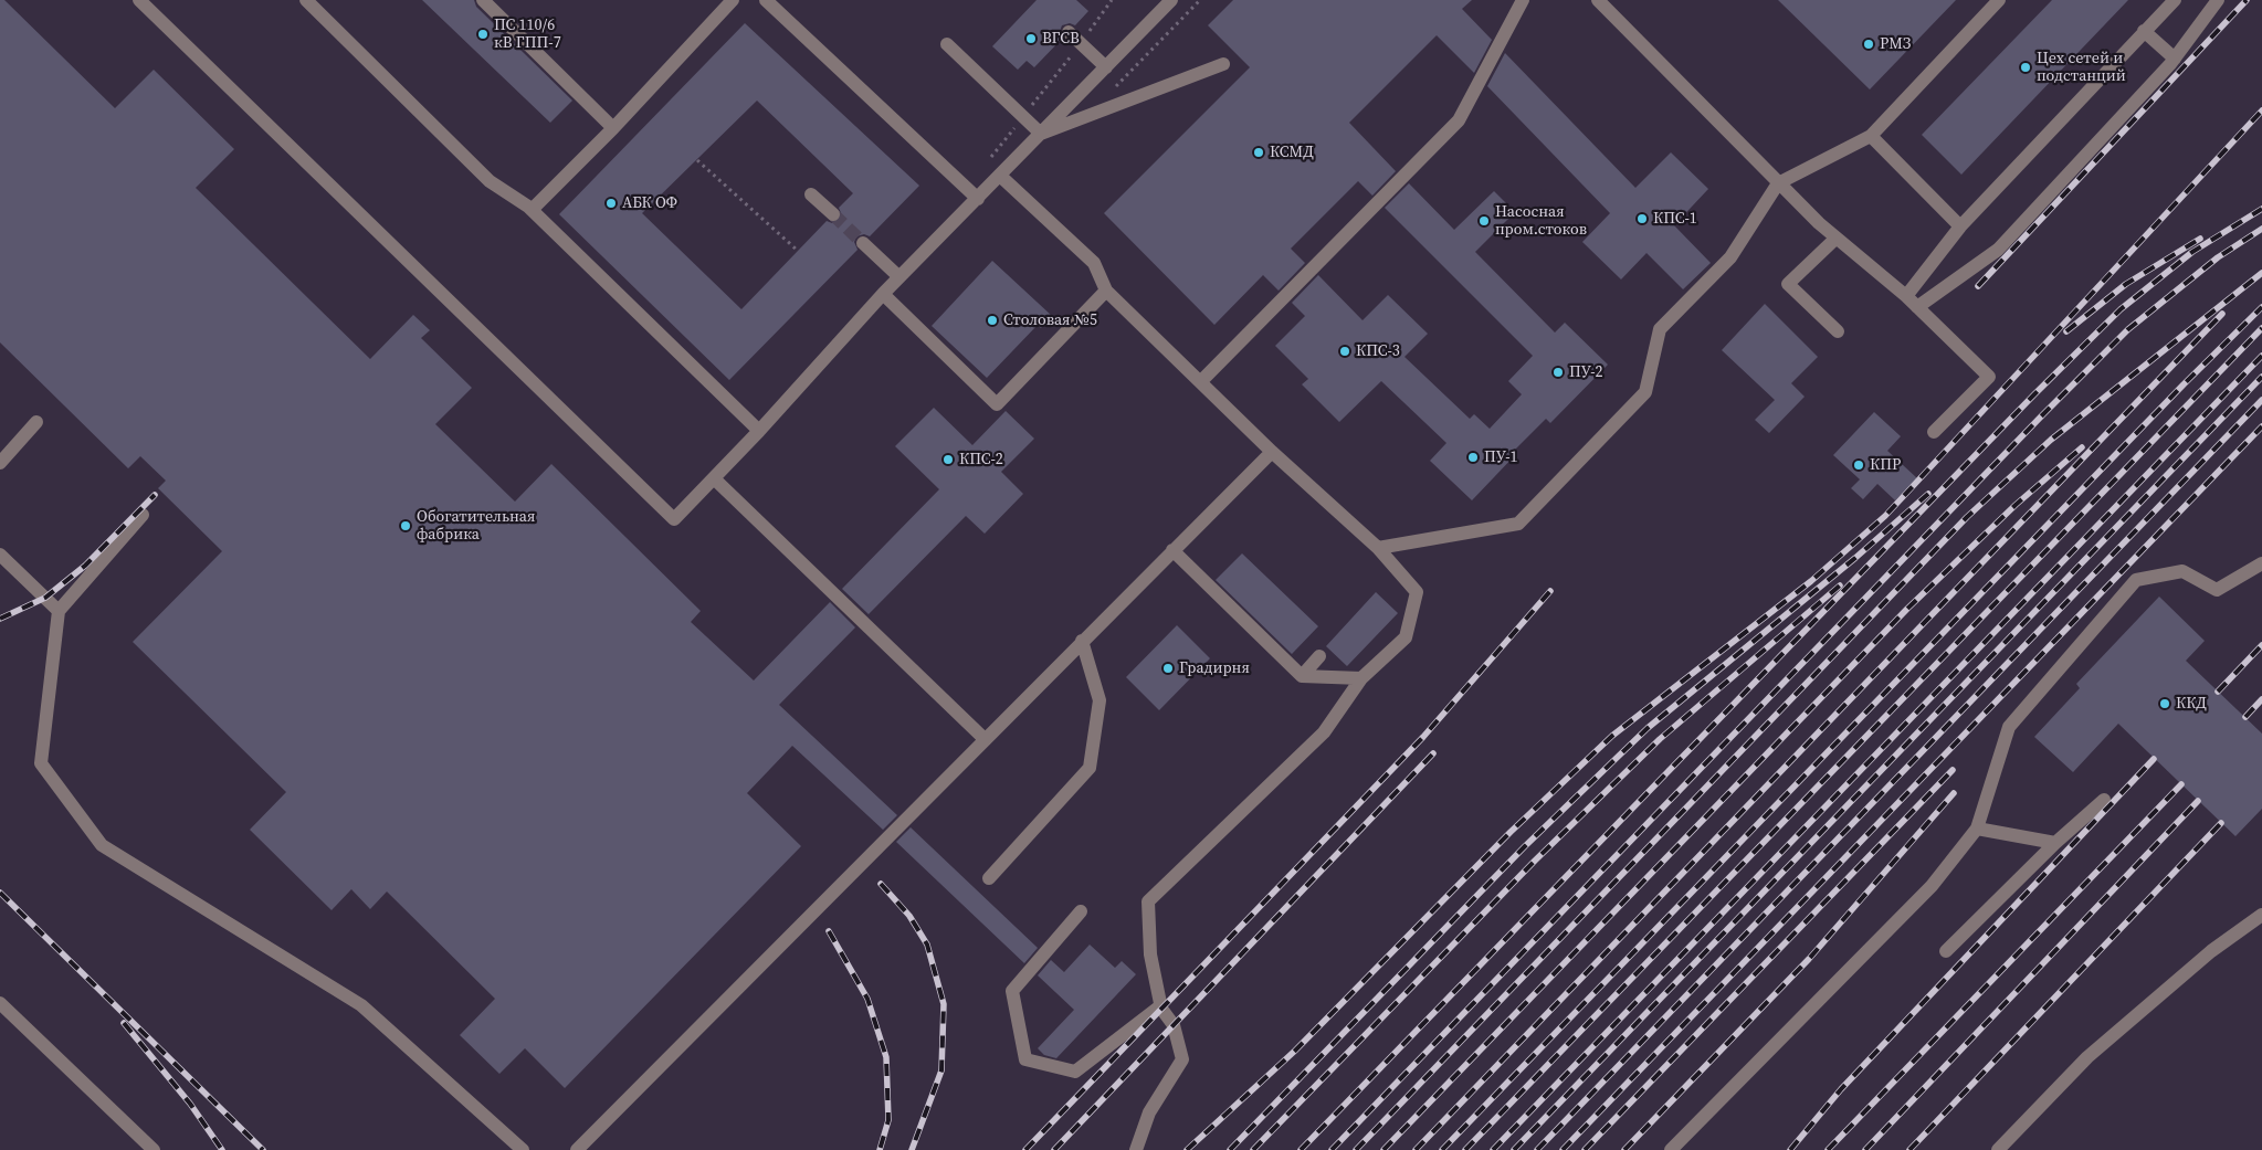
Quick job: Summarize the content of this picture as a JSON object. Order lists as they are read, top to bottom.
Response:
{
  "places": [
    "ПС 110/6 кВ ГПП-7",
    "ВГСВ",
    "РМЗ",
    "Цех сетей и подстанций",
    "КСМД",
    "АБК ОФ",
    "КПС-1",
    "Насосная пром.стоков",
    "Столовая №5",
    "КПС-3",
    "ПУ-2",
    "ПУ-1",
    "КПС-2",
    "КПР",
    "Обогатительная фабрика",
    "Градирня",
    "ККД"
  ]
}
